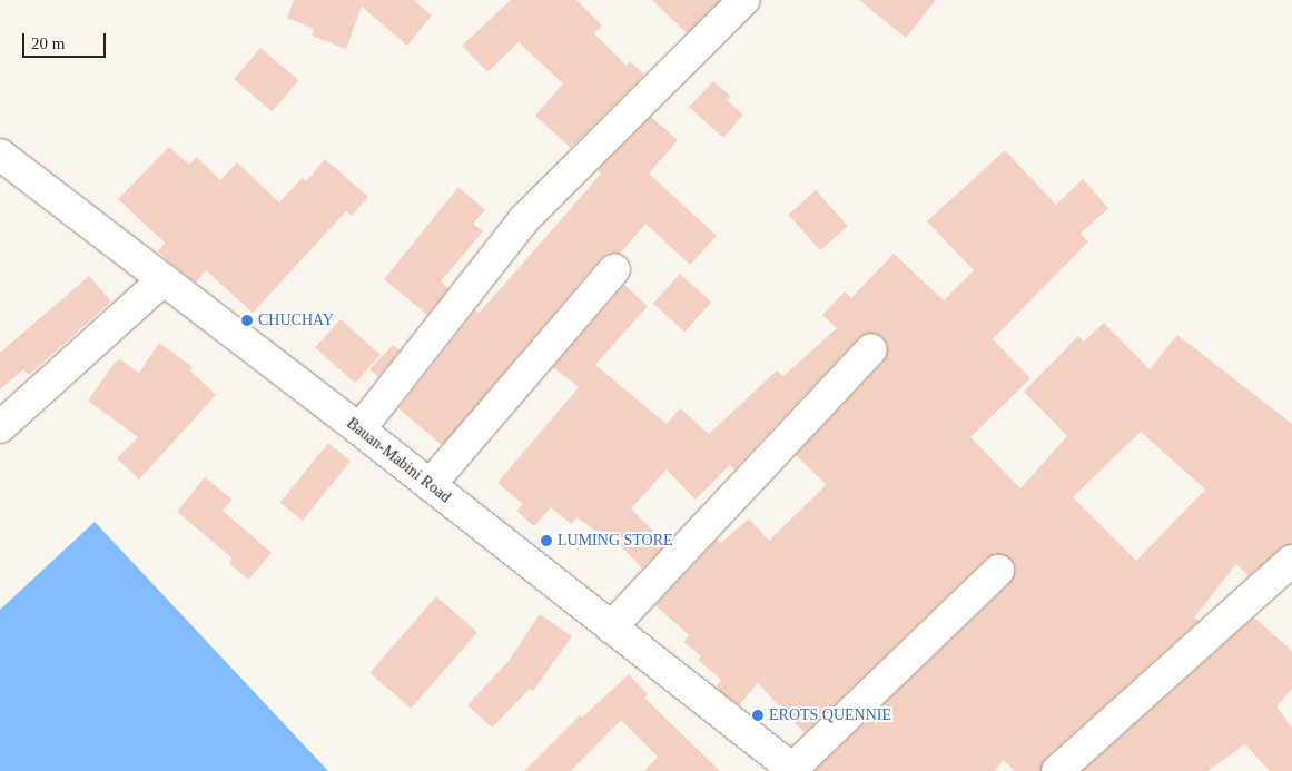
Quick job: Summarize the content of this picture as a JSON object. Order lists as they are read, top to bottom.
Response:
{
  "streets": {
    "street": ["Bauan-Mabini Road"]
  },
  "places": ["CHUCHAY", "LUMING STORE", "EROTS QUENNIE"],
  "scale_bar": "20 m"
}
